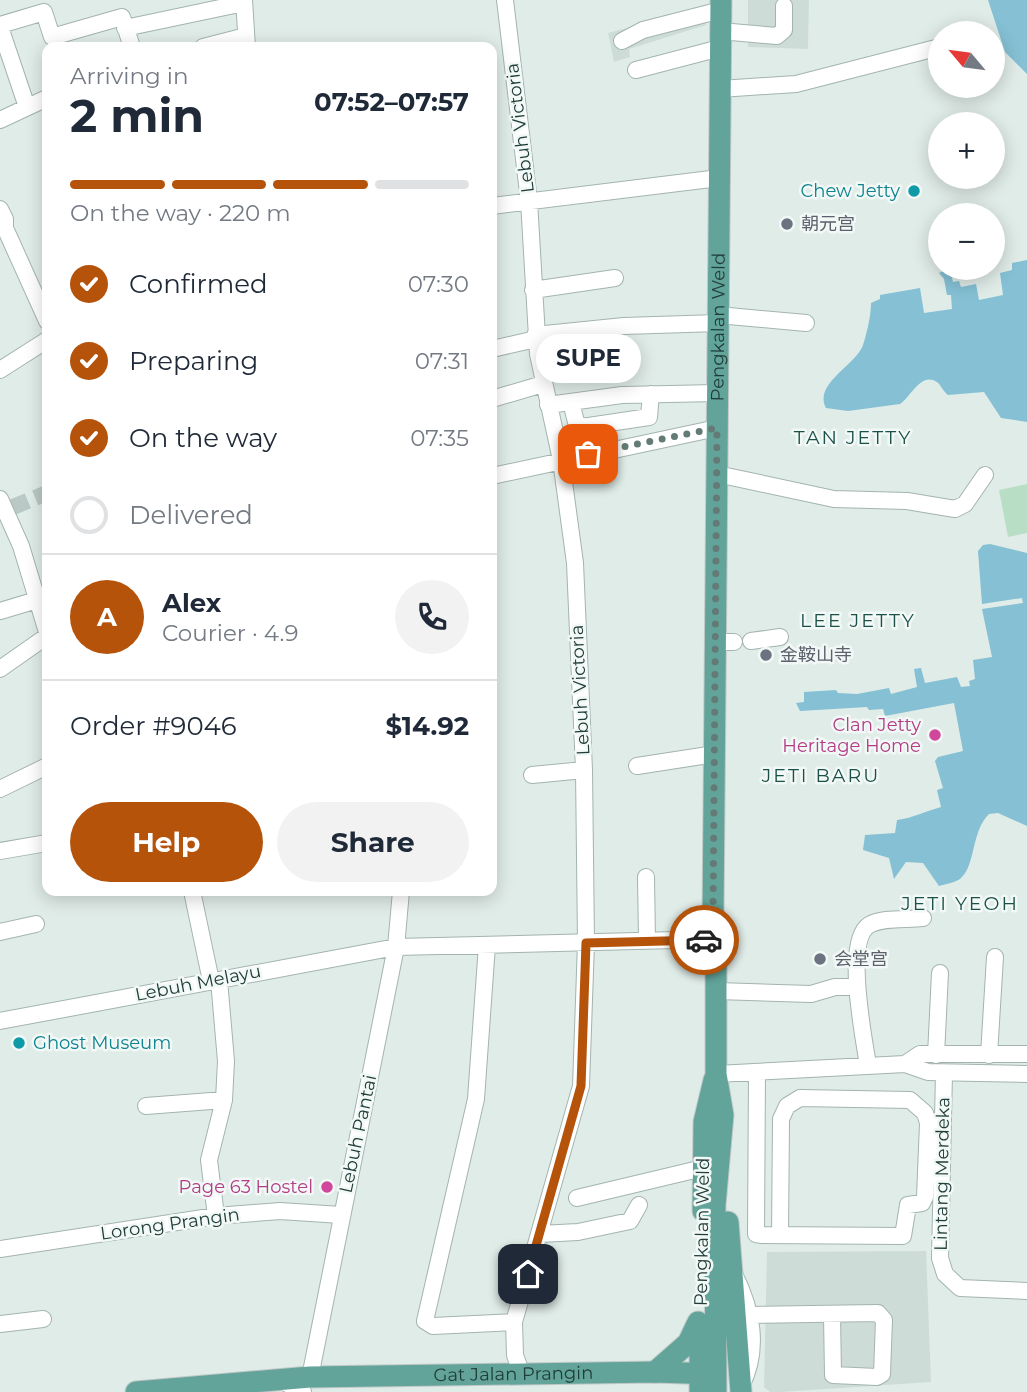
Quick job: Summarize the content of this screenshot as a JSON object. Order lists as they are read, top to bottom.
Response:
{
  "streets": {
    "main road": ["Pengkalan Weld", "Gat Jalan Prangin"],
    "street": [
      "Lebuh Victoria",
      "Lebuh Melayu",
      "Lebuh Pantai",
      "Lintang Merdeka",
      "Lorong Prangin"
    ]
  },
  "crossings": [
    ["Lebuh Victoria", "Lebuh Melayu"],
    ["Lebuh Victoria", "Gat Jalan Prangin"],
    ["Pengkalan Weld", "Lebuh Melayu"],
    ["Pengkalan Weld", "Gat Jalan Prangin"],
    ["Lebuh Melayu", "Lebuh Pantai"],
    ["Lebuh Pantai", "Lorong Prangin"],
    ["Lebuh Pantai", "Gat Jalan Prangin"]
  ],
  "districts": [
    "TAN JETTY",
    "LEE JETTY",
    "JETI BARU",
    "JETI YEOH"
  ],
  "places": [
    "Chew Jetty",
    "朝元宫",
    "SUPE",
    "金鞍山寺",
    "Clan Jetty Heritage Home",
    "会堂宫",
    "Ghost Museum",
    "Page 63 Hostel"
  ],
  "north": "top left",
  "page": {
    "map_buttons": ["+", "−"],
    "heading": ["2 min", "Arriving in", "07:52–07:57"],
    "panel": [
      "Alex",
      "Courier · 4.9",
      "Order #9046",
      "$14.92"
    ],
    "bar": "On the way · 220 m",
    "list": [
      ["Confirmed", "07:30"],
      ["Preparing", "07:31"],
      ["On the way", "07:35"],
      "Delivered"
    ],
    "bubble": "SUPE",
    "round": "A",
    "buttons": ["Help", "Share"]
  }
}
